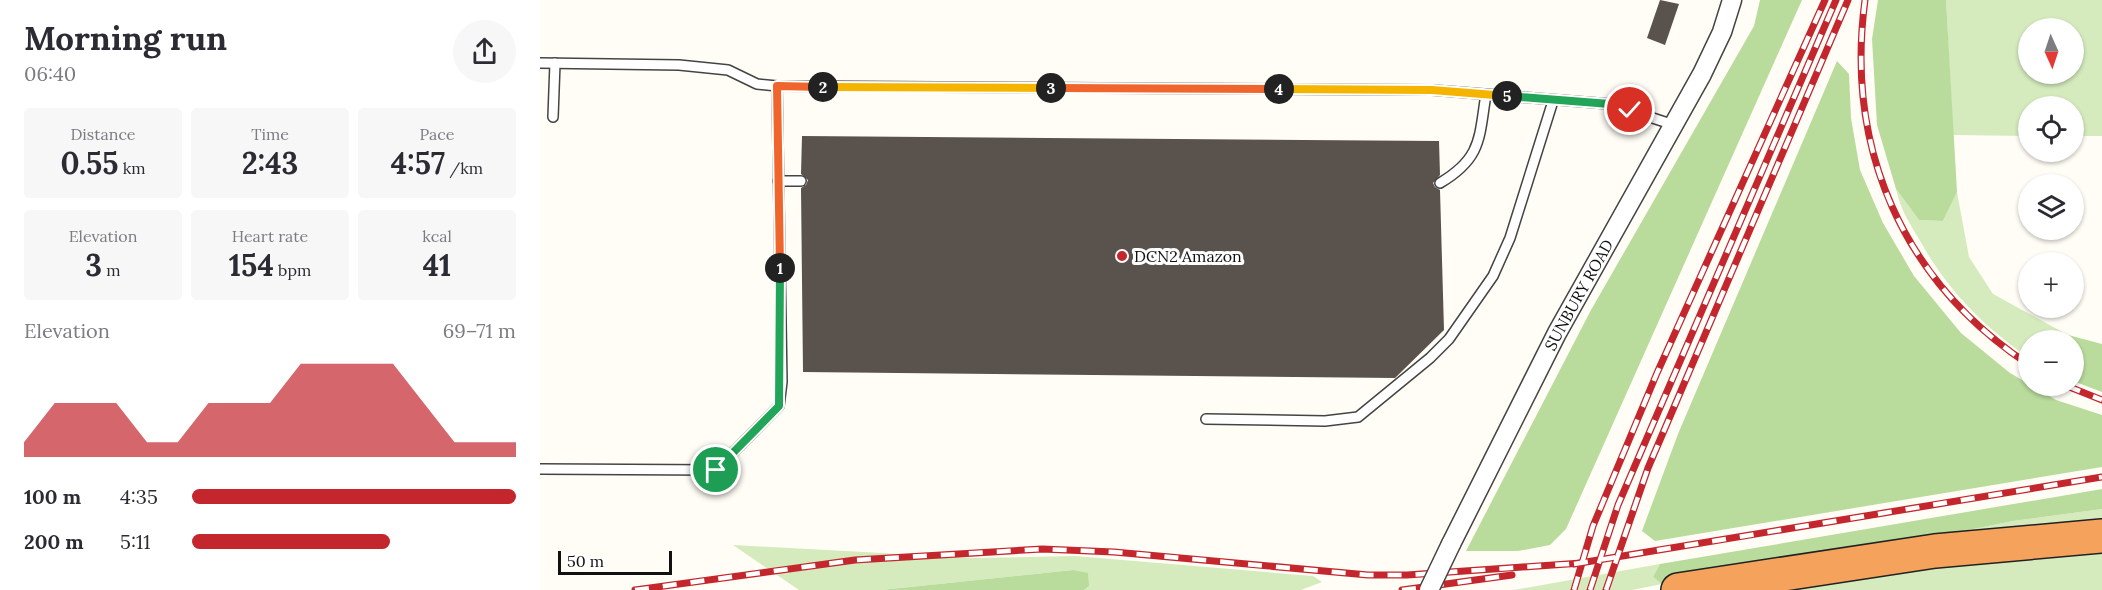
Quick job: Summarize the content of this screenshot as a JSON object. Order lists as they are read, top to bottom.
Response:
{
  "streets": {
    "street": ["SUNBURY ROAD"]
  },
  "places": ["DCN2 Amazon"],
  "scale_bar": "50 m",
  "north": "bottom",
  "page": {
    "heading": ["Morning run", "06:40"],
    "map_buttons": ["+", "−"],
    "pins": [
      "2",
      "3",
      "4",
      "5",
      "1"
    ],
    "stats": [
      ["Distance", "0.55 km"],
      ["Time", "2:43"],
      ["Pace", "4:57 /km"],
      ["Elevation", "3 m"],
      ["Heart rate", "154 bpm"],
      ["kcal", "41"]
    ],
    "chart": ["Elevation", "69–71 m"],
    "list": [
      {
        "name": "100 m",
        "note": "4:35"
      },
      {
        "name": "200 m",
        "note": "5:11"
      }
    ],
    "scale": "50 m"
  }
}
